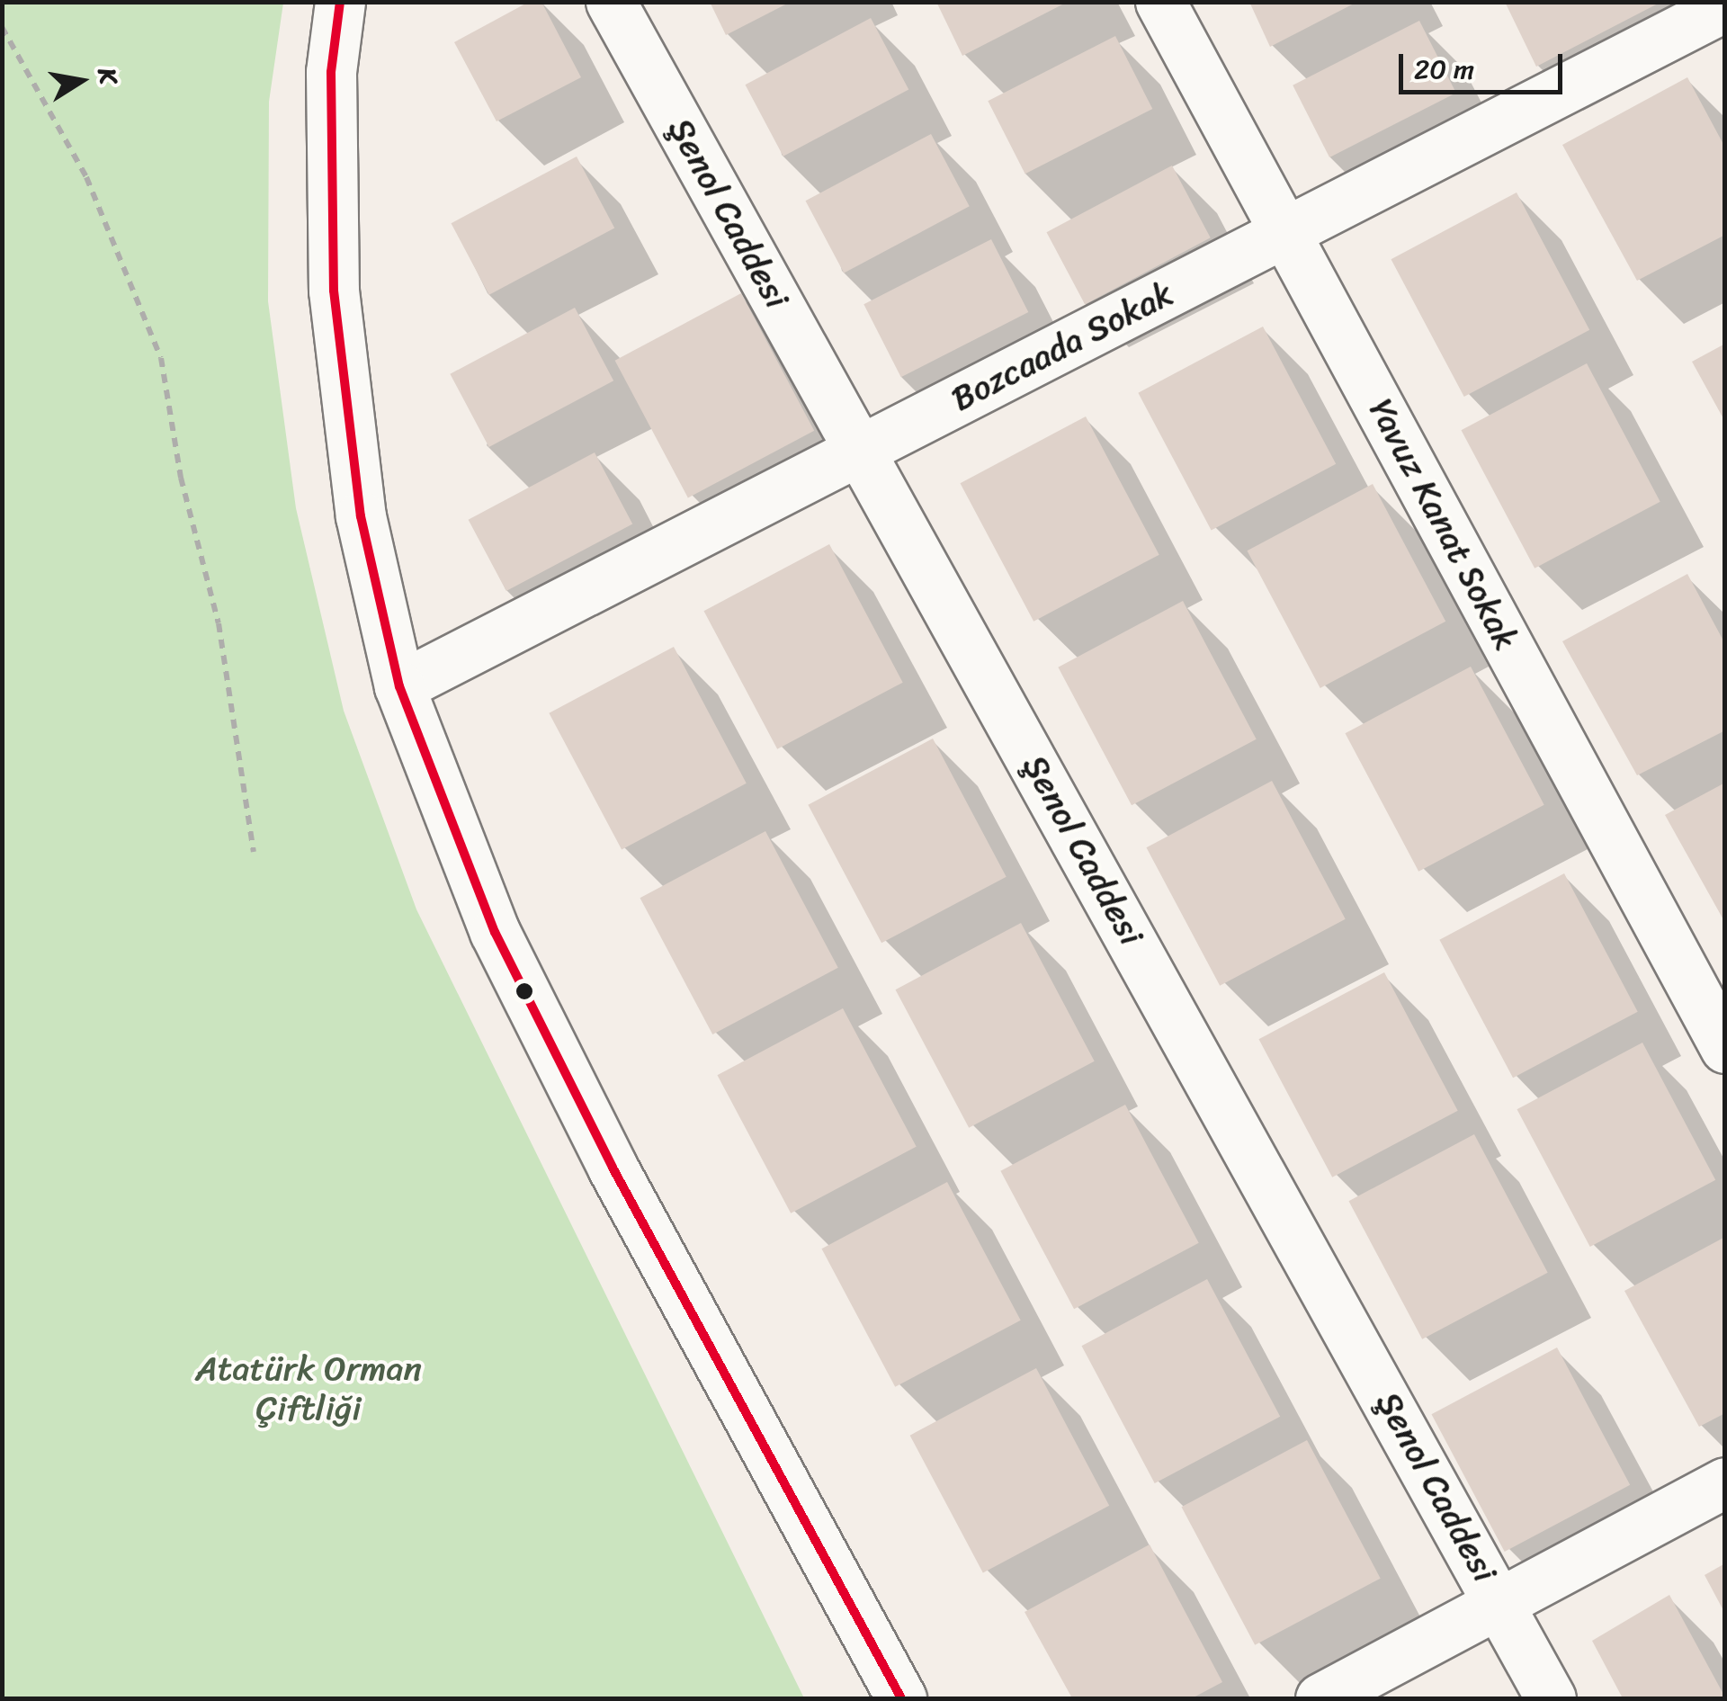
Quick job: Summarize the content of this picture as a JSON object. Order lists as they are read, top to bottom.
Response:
{
  "streets": {
    "street": ["Şenol Caddesi", "Bozcaada Sokak", "Yavuz Kanat Sokak"]
  },
  "crossings": [
    ["Şenol Caddesi", "Bozcaada Sokak"],
    ["Bozcaada Sokak", "Yavuz Kanat Sokak"]
  ],
  "parks": ["Atatürk Orman Çiftliği"],
  "scale_bar": "20 m",
  "north": "right"
}
